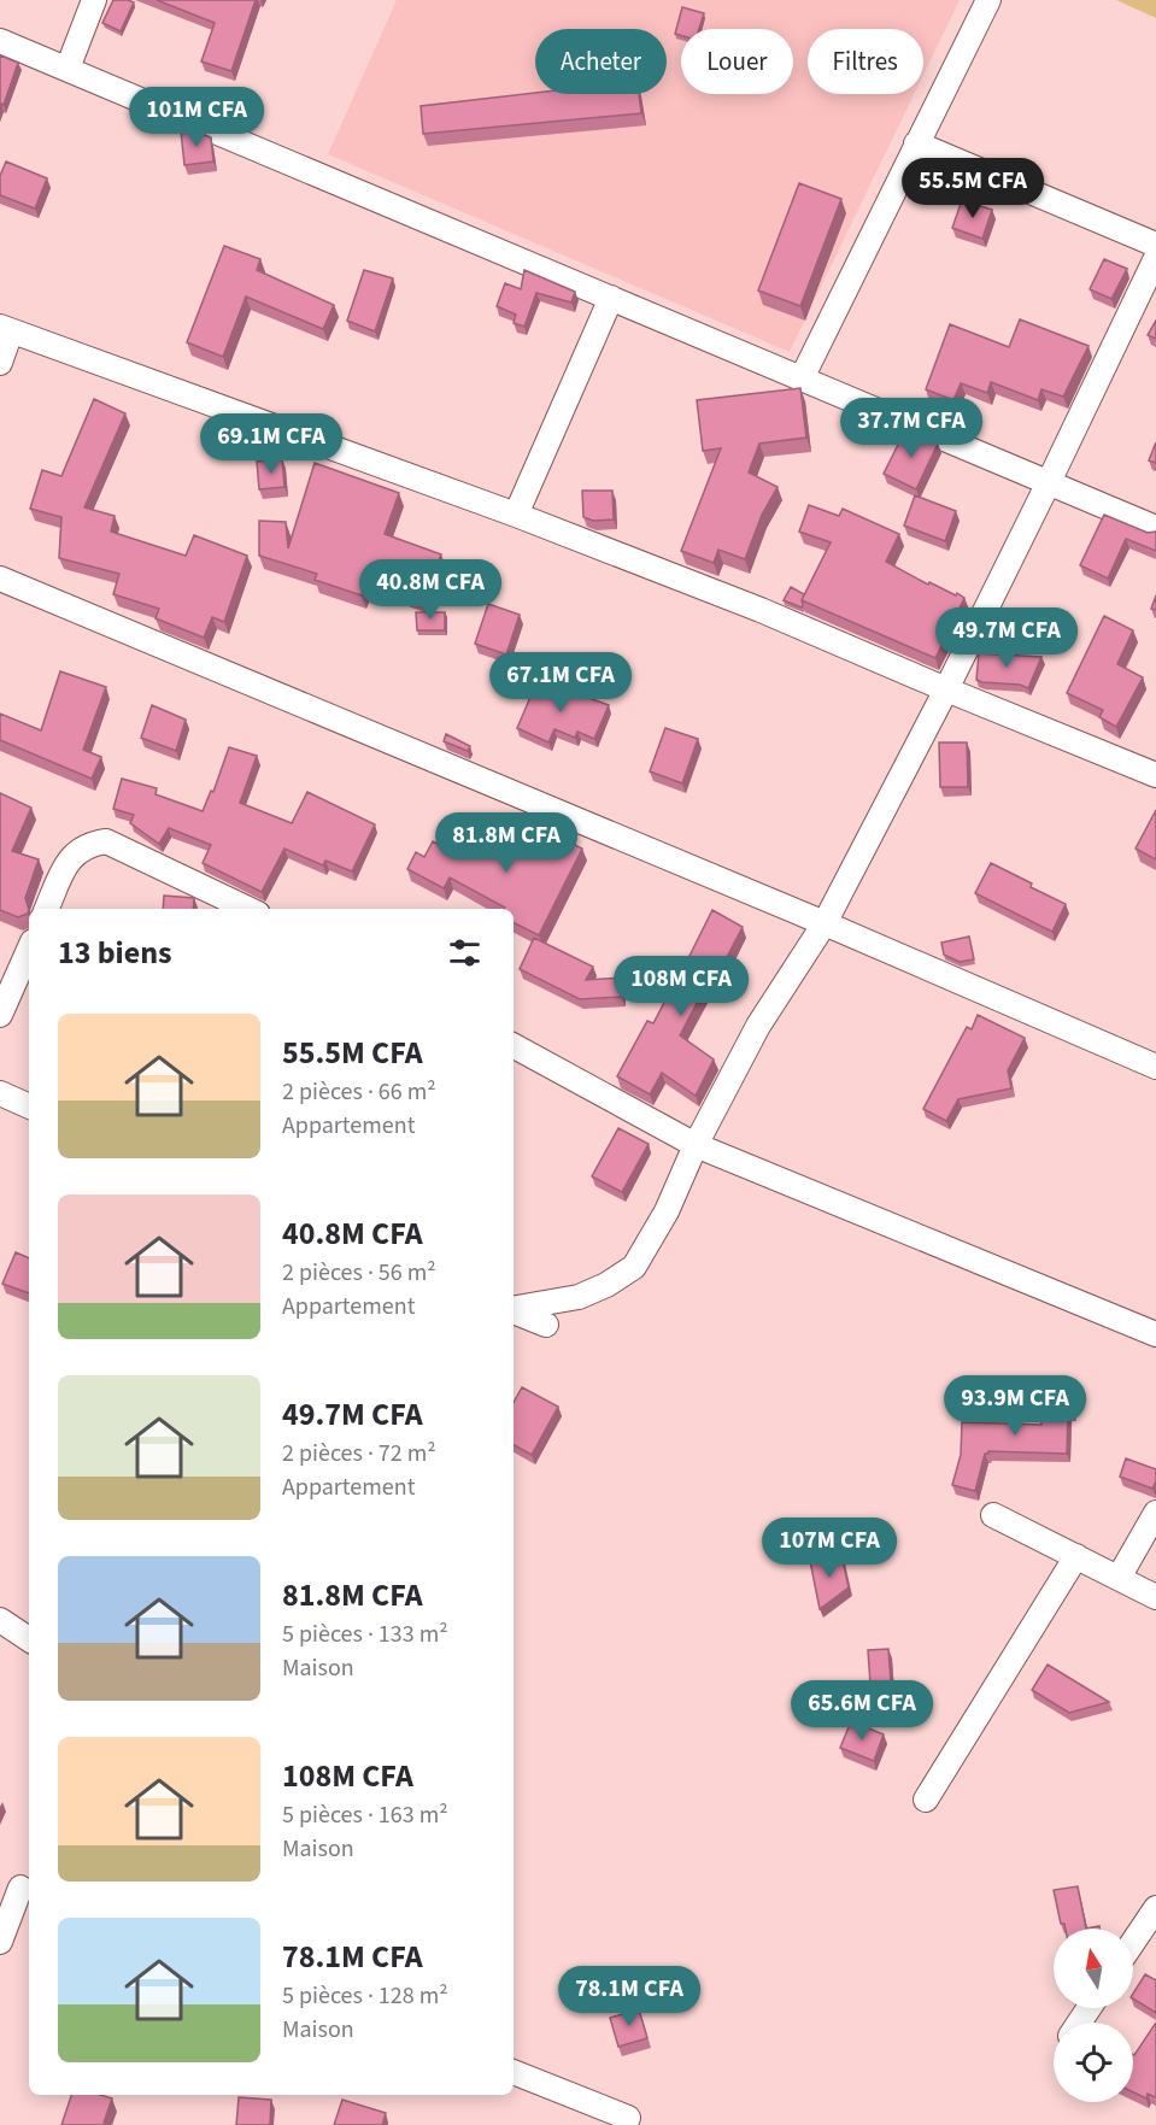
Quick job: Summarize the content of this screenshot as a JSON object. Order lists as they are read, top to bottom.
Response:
{
  "north": "top",
  "page": {
    "chip": ["Acheter", "Louer", "Filtres"],
    "price": [
      "101M CFA",
      "55.5M CFA",
      "37.7M CFA",
      "69.1M CFA",
      "40.8M CFA",
      "49.7M CFA",
      "67.1M CFA",
      "81.8M CFA",
      "108M CFA",
      "93.9M CFA",
      "107M CFA",
      "65.6M CFA",
      "78.1M CFA"
    ],
    "heading": "13 biens",
    "list": [
      {
        "name": "55.5M CFA",
        "note": "2 pièces · 66 m² · Appartement"
      },
      {
        "name": "40.8M CFA",
        "note": "2 pièces · 56 m² · Appartement"
      },
      {
        "name": "49.7M CFA",
        "note": "2 pièces · 72 m² · Appartement"
      },
      {
        "name": "81.8M CFA",
        "note": "5 pièces · 133 m² · Maison"
      },
      {
        "name": "108M CFA",
        "note": "5 pièces · 163 m² · Maison"
      },
      {
        "name": "78.1M CFA",
        "note": "5 pièces · 128 m² · Maison"
      }
    ]
  }
}
